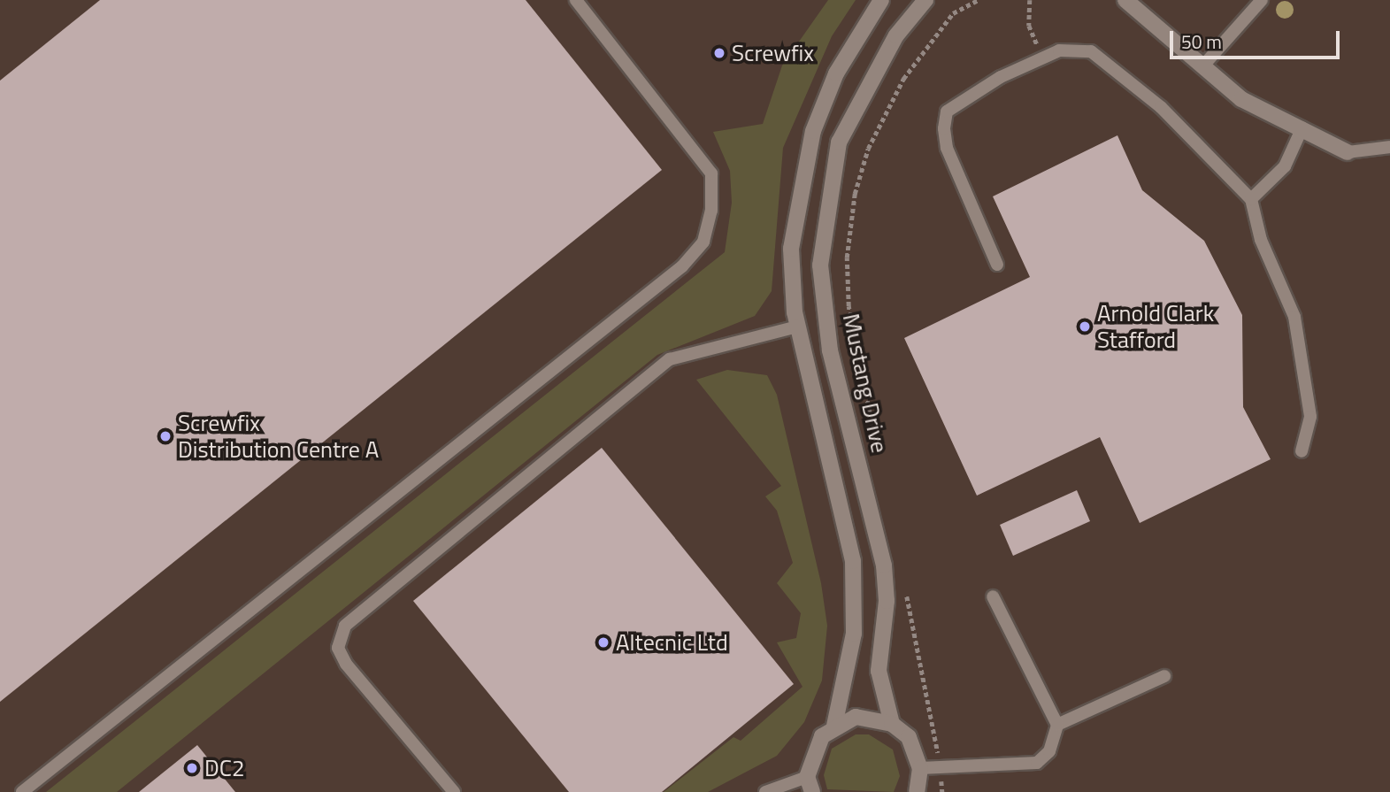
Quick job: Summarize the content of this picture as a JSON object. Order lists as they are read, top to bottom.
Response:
{
  "streets": {
    "street": ["Mustang Drive"]
  },
  "places": [
    "Screwfix",
    "Arnold Clark Stafford",
    "Screwfix Distribution Centre A",
    "Altecnic Ltd",
    "DC2"
  ],
  "scale_bar": "50 m"
}
